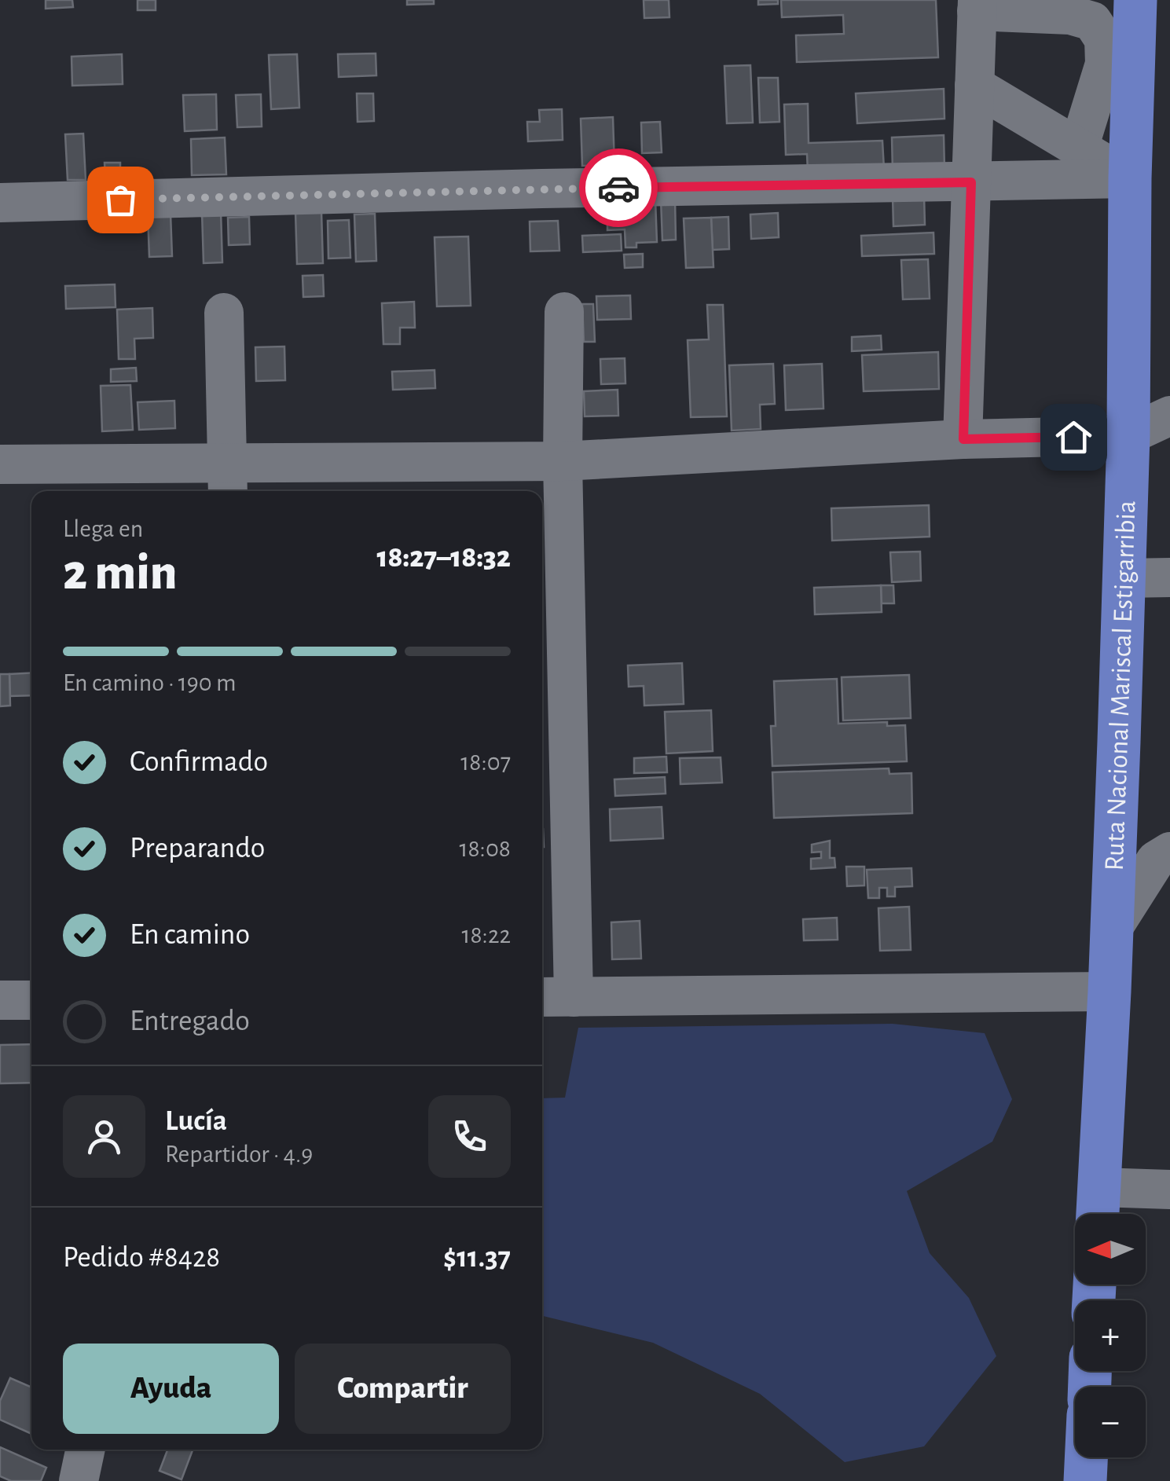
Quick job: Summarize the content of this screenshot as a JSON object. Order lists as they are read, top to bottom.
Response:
{
  "streets": {
    "main road": ["Ruta Nacional Mariscal Estigarribia"]
  },
  "north": "left",
  "page": {
    "heading": ["2 min", "Llega en", "18:27–18:32"],
    "panel": [
      "Lucía",
      "Repartidor · 4.9",
      "Pedido #8428",
      "$11.37"
    ],
    "bar": "En camino · 190 m",
    "list": [
      ["Confirmado", "18:07"],
      ["Preparando", "18:08"],
      ["En camino", "18:22"],
      "Entregado"
    ],
    "map_buttons": ["+", "−"],
    "buttons": ["Ayuda", "Compartir"]
  }
}
